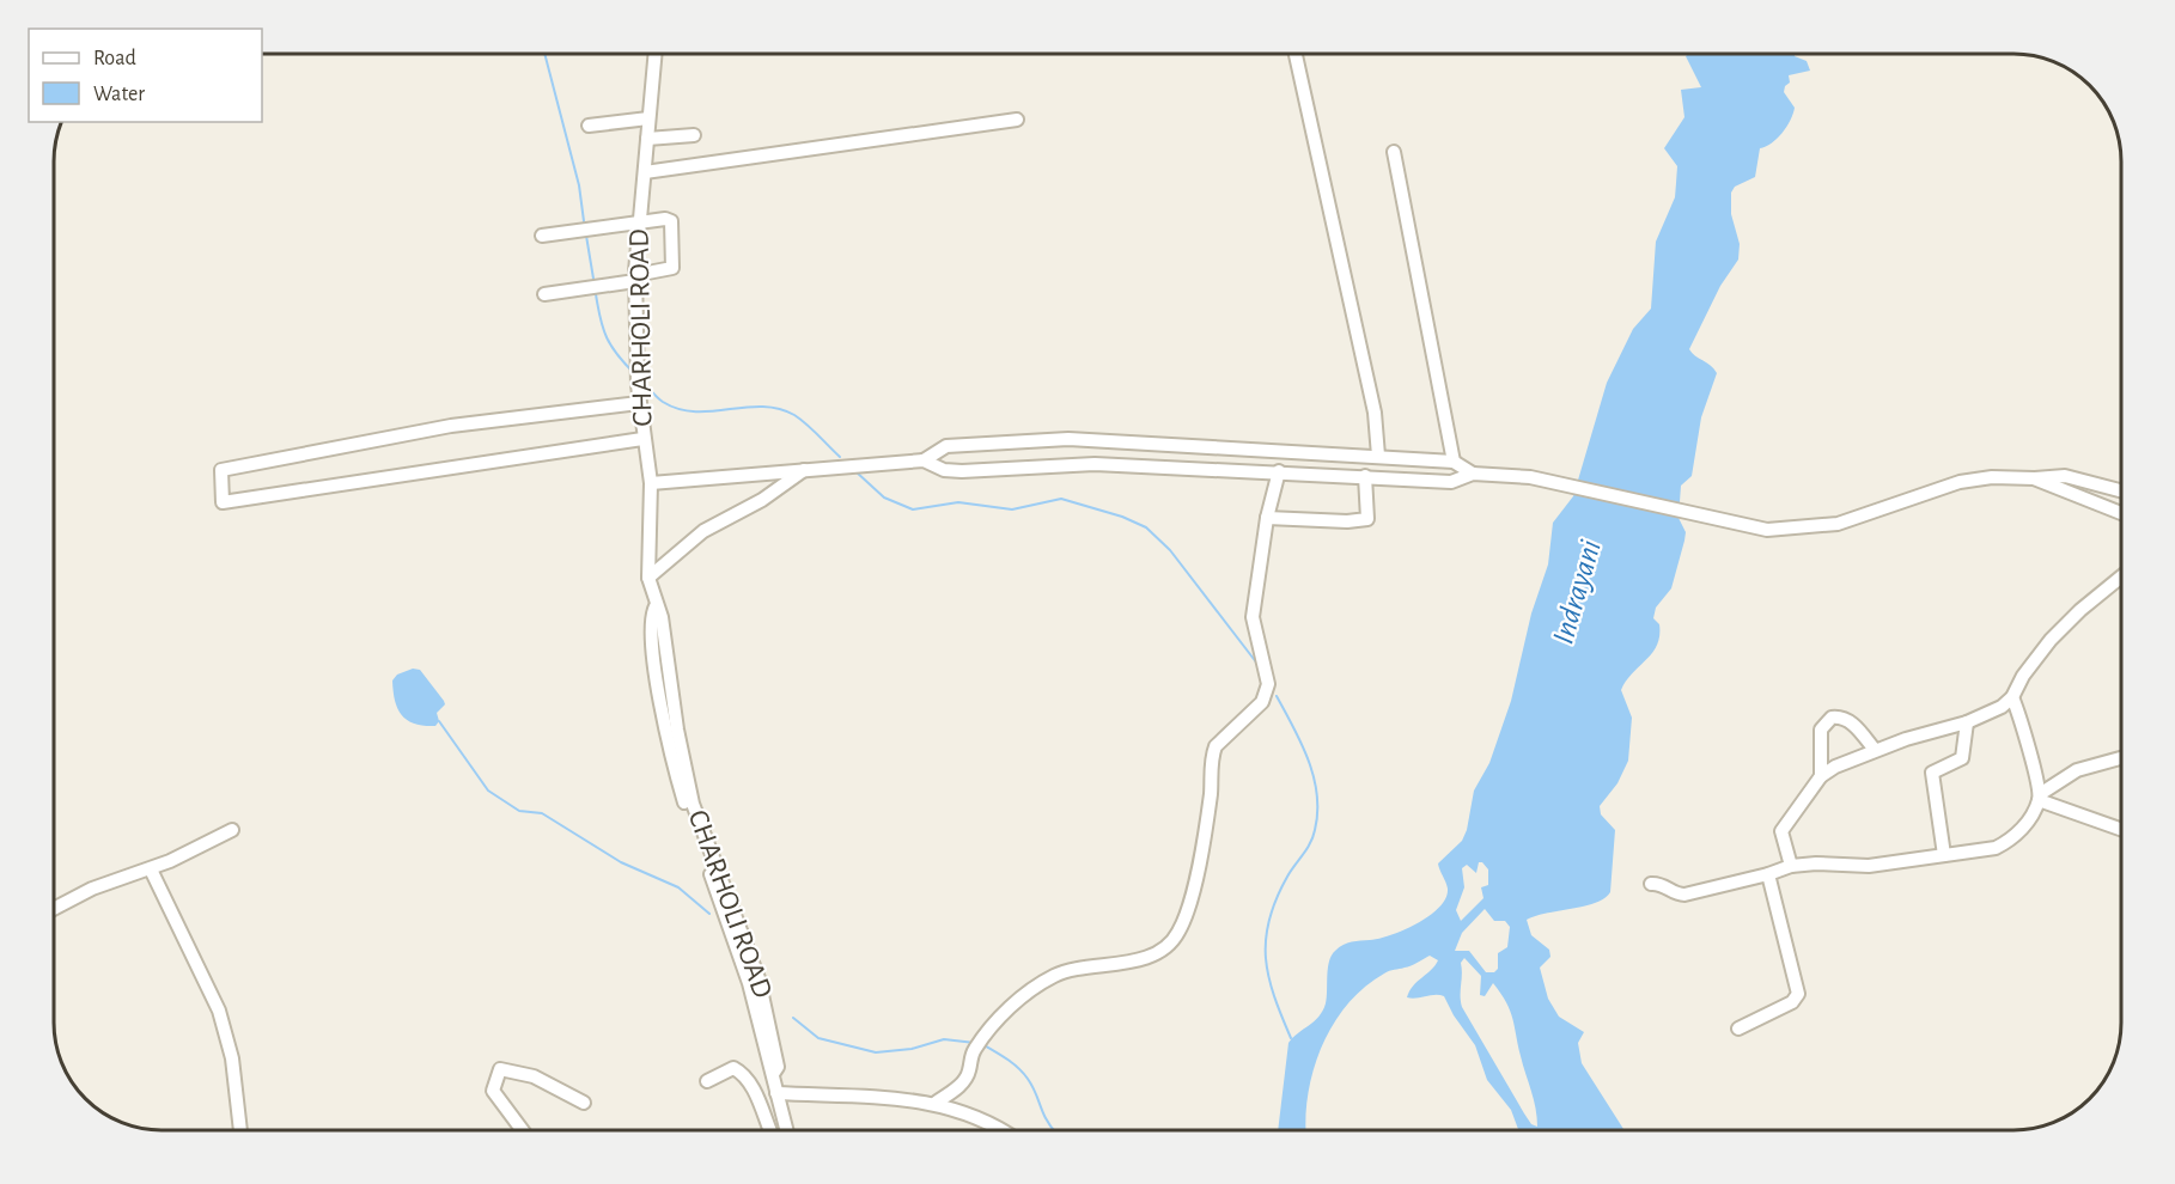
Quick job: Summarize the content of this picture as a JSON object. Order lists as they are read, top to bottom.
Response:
{
  "streets": {
    "street": ["CHARHOLI ROAD"]
  },
  "water": ["Indrayani"],
  "legend": ["Road", "Water"]
}
